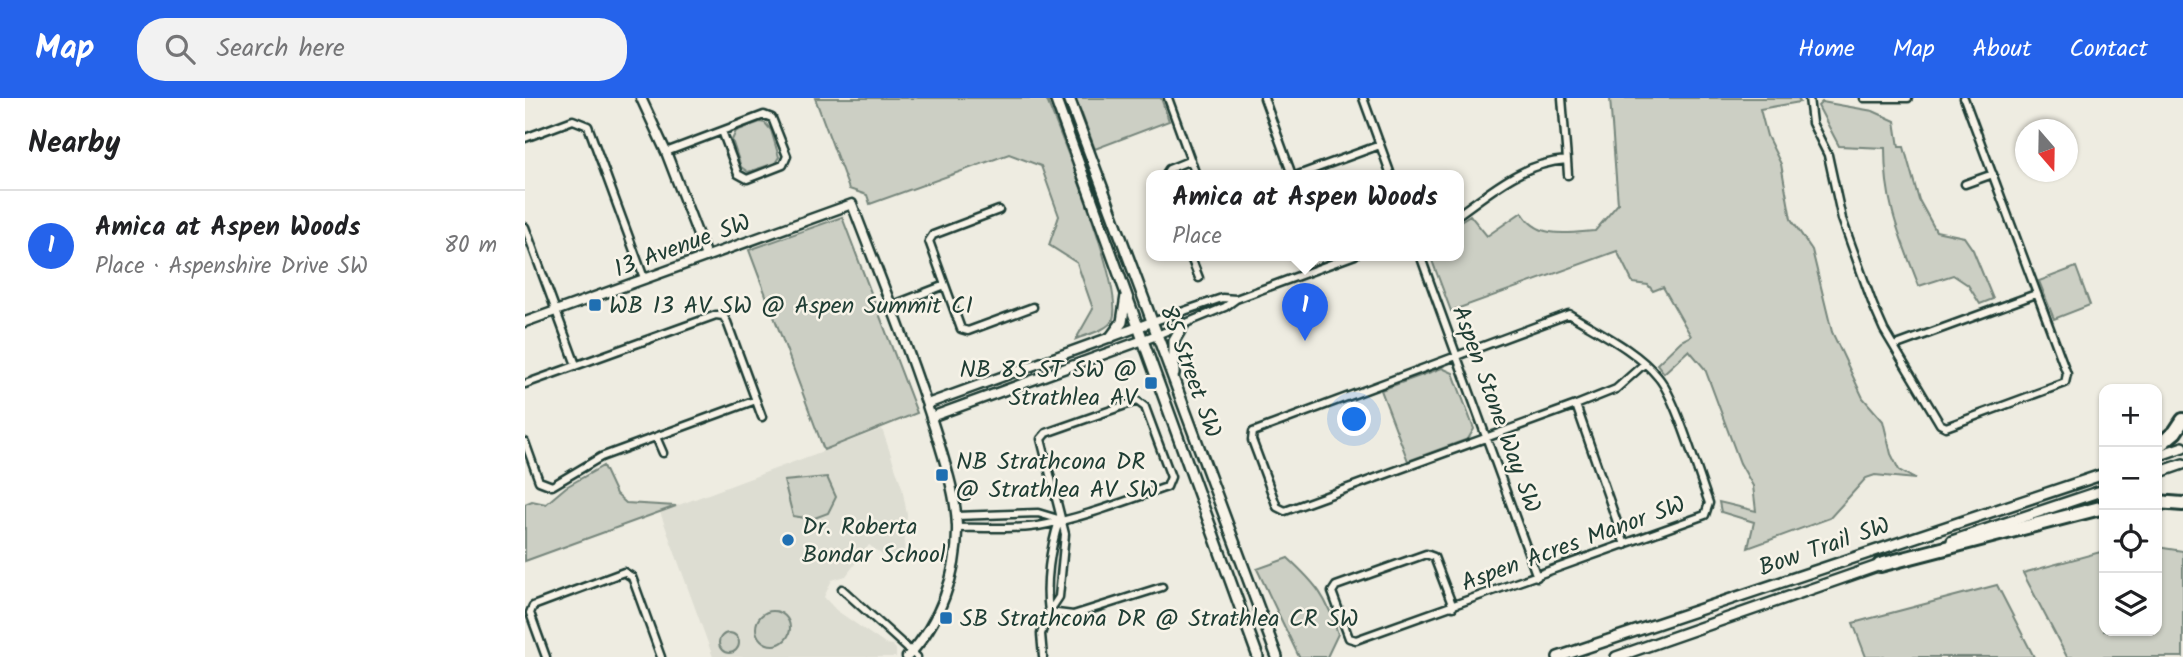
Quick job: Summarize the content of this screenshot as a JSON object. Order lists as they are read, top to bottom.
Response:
{
  "streets": {
    "main road": ["85 Street SW", "Bow Trail SW"],
    "street": ["13 Avenue SW", "Aspen Stone Way SW", "Aspen Acres Manor SW"]
  },
  "crossings": [
    ["Aspen Stone Way SW", "Aspen Acres Manor SW"]
  ],
  "places": {
    "transit": [
      "WB 13 AV SW @ Aspen Summit CI",
      "NB 85 ST SW @ Strathlea AV",
      "NB Strathcona DR @ Strathlea AV SW",
      "SB Strathcona DR @ Strathlea CR SW"
    ],
    "other": ["Dr. Roberta Bondar School"]
  },
  "north": "bottom",
  "page": {
    "header": "Map",
    "search": "Search here",
    "nav": [
      "Home",
      "Map",
      "About",
      "Contact"
    ],
    "heading": "Nearby",
    "popup": ["Amica at Aspen Woods", "Place"],
    "list": [
      {
        "mark": "1",
        "name": "Amica at Aspen Woods",
        "note": "Place · Aspenshire Drive SW",
        "value": "80 m"
      }
    ],
    "pins": "1",
    "map_buttons": ["+", "−"]
  }
}
